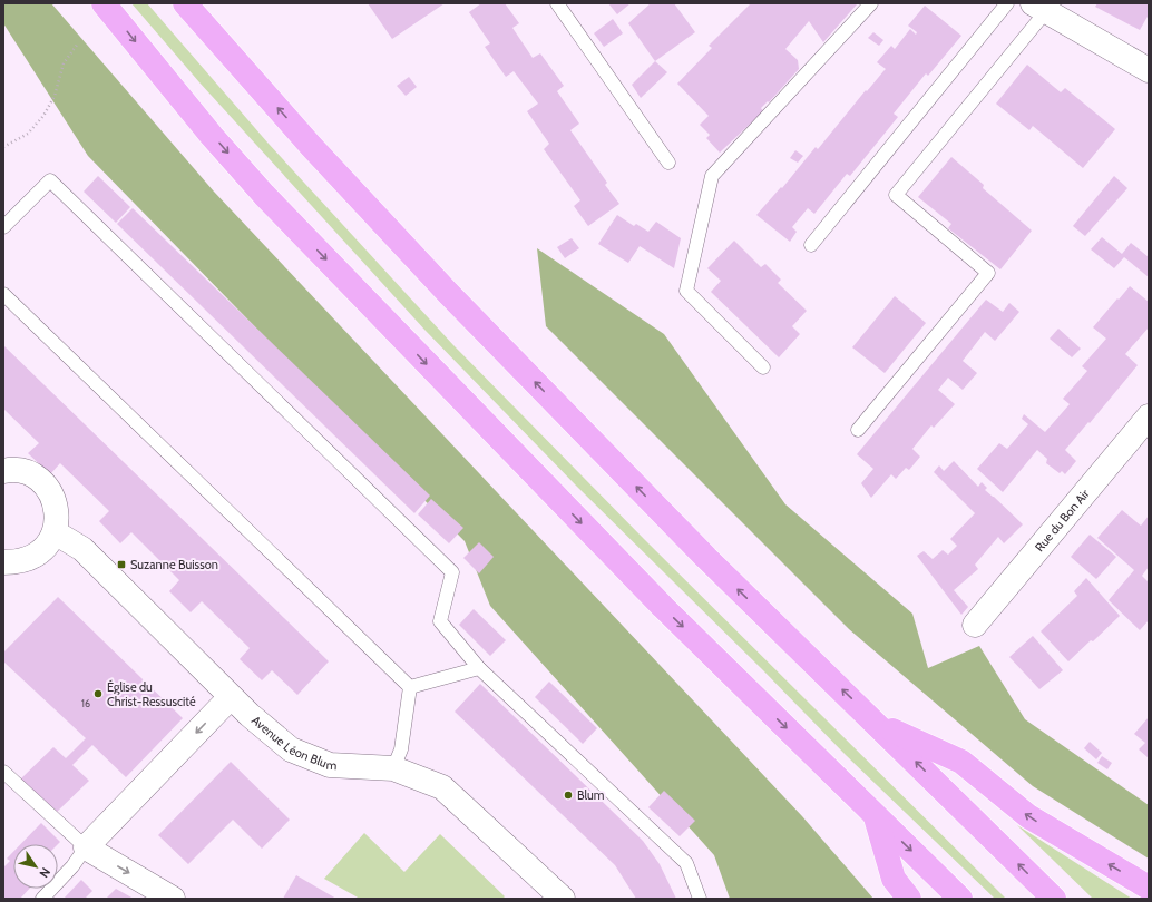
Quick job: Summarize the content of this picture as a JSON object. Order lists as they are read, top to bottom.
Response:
{
  "streets": {
    "street": ["Rue du Bon Air", "Avenue Léon Blum"]
  },
  "places": {
    "transit": ["Suzanne Buisson"],
    "other": ["Église du Christ-Ressuscité", "Blum"]
  },
  "house_numbers": ["16"],
  "north": "bottom right"
}
